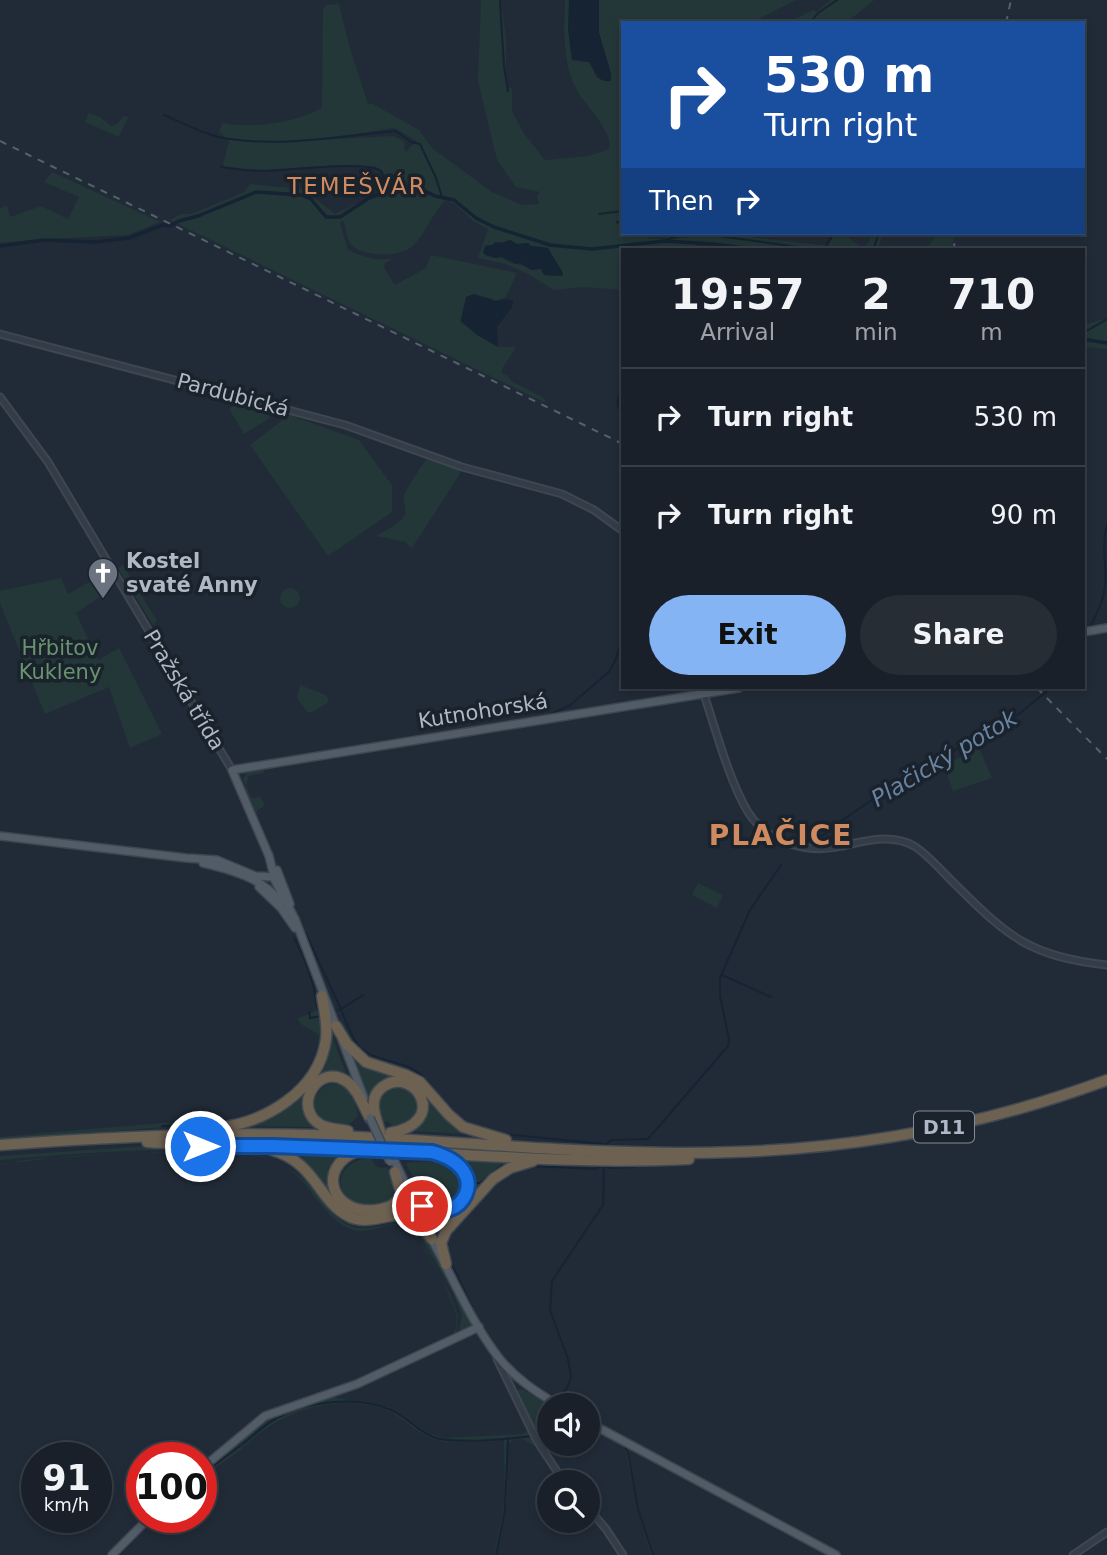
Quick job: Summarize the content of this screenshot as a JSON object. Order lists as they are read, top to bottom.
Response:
{
  "streets": {
    "highway": ["D11"],
    "main road": ["Kutnohorská"],
    "street": ["Pardubická", "Pražská třída"]
  },
  "crossings": [
    ["Pražská třída", "Kutnohorská"]
  ],
  "districts": ["TEMEŠVÁR", "PLAČICE"],
  "water": ["Plačický potok"],
  "parks": ["Hřbitov Kukleny"],
  "places": {
    "church": ["Kostel svaté Anny"]
  },
  "page": {
    "turn": ["530 m", "Turn right"],
    "then": "Then",
    "eta": [
      "19:57",
      "Arrival",
      "2",
      "min",
      "710",
      "m"
    ],
    "list": [
      {
        "name": "Turn right",
        "value": "530 m"
      },
      {
        "name": "Turn right",
        "value": "90 m"
      }
    ],
    "buttons": ["Exit", "Share"],
    "speed": "91 km/h",
    "limit": "100"
  }
}
